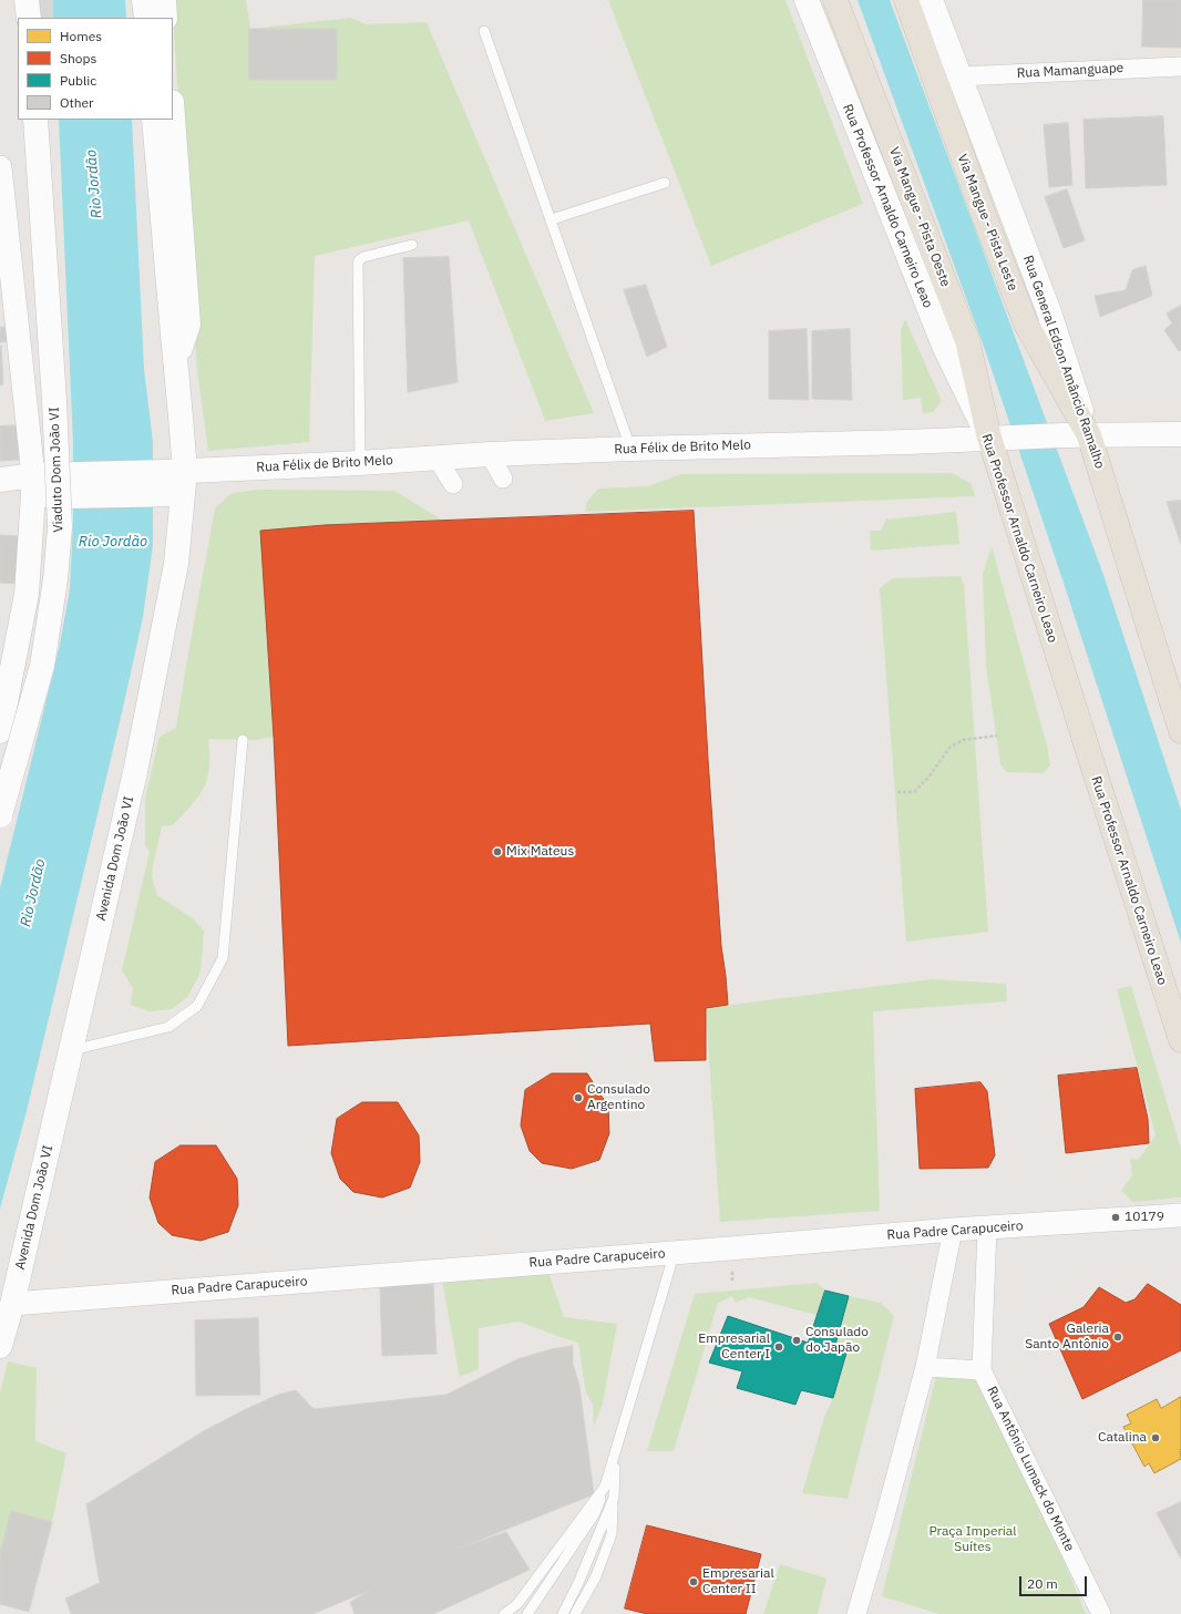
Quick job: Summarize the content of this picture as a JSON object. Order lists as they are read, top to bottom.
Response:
{
  "streets": {
    "main road": [
      "Rua Professor Arnaldo Carneiro Leao",
      "Via Mangue - Pista Oeste",
      "Via Mangue - Pista Leste",
      "Rua General Edson Amâncio Ramalho",
      "Rua Félix de Brito Melo",
      "Viaduto Dom João VI",
      "Avenida Dom João VI"
    ],
    "street": ["Rua Mamanguape", "Rua Padre Carapuceiro", "Rua Antônio Lumack do Monte"]
  },
  "crossings": [
    ["Rua Mamanguape", "Rua General Edson Amâncio Ramalho"],
    ["Rua Professor Arnaldo Carneiro Leao", "Via Mangue - Pista Oeste"],
    ["Rua Professor Arnaldo Carneiro Leao", "Rua Félix de Brito Melo"],
    ["Via Mangue - Pista Oeste", "Rua Félix de Brito Melo"],
    ["Via Mangue - Pista Leste", "Rua General Edson Amâncio Ramalho"],
    ["Via Mangue - Pista Leste", "Rua Félix de Brito Melo"],
    ["Rua General Edson Amâncio Ramalho", "Rua Félix de Brito Melo"],
    ["Rua Félix de Brito Melo", "Avenida Dom João VI"],
    ["Avenida Dom João VI", "Rua Padre Carapuceiro"],
    ["Rua Padre Carapuceiro", "Rua Antônio Lumack do Monte"]
  ],
  "water": ["Rio Jordão"],
  "parks": ["Praça Imperial Suítes"],
  "places": [
    "Mix Mateus",
    "Consulado Argentino",
    "10179",
    "Galeria Santo Antônio",
    "Consulado do Japão",
    "Empresarial Center I",
    "Catalina",
    "Empresarial Center II"
  ],
  "legend": [
    "Homes",
    "Shops",
    "Public",
    "Other"
  ],
  "scale_bar": "20 m"
}
